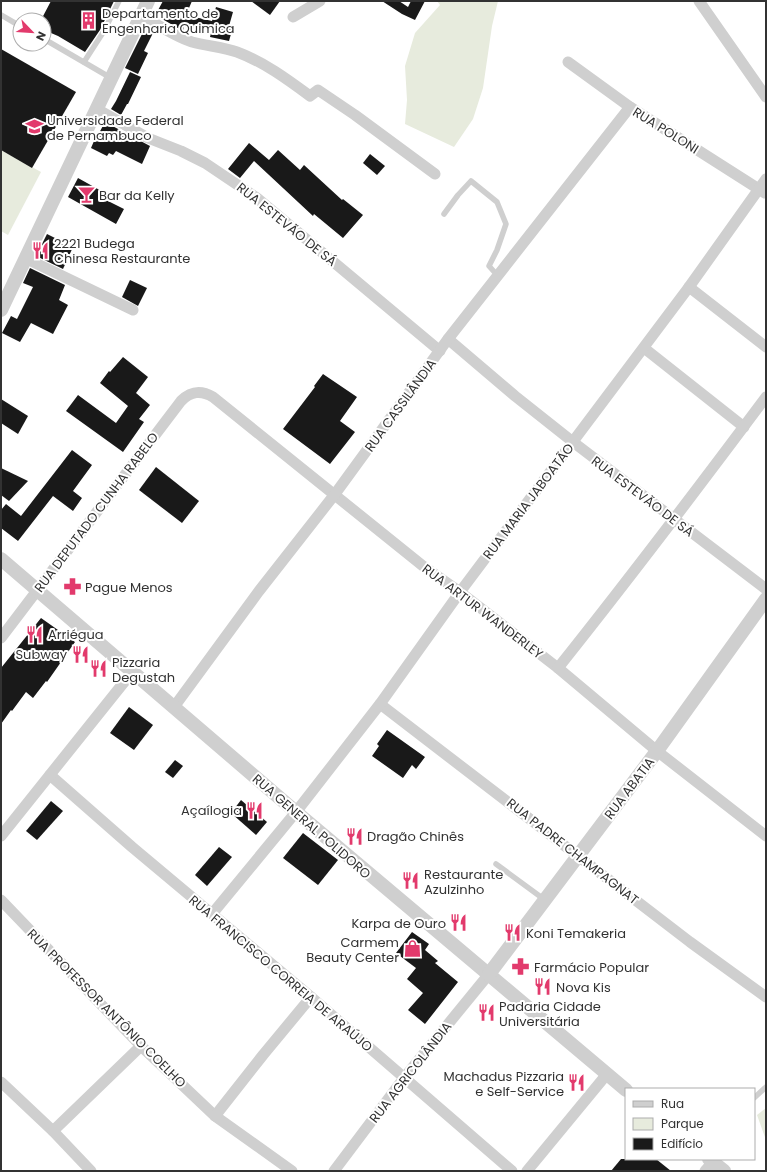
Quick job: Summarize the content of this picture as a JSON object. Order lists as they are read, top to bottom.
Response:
{
  "streets": {
    "street": [
      "RUA POLONI",
      "RUA ESTEVÃO DE SÁ",
      "RUA CASSILÂNDIA",
      "RUA MARIA JABOATÃO",
      "RUA DEPUTADO CUNHA RABELO",
      "RUA ARTUR WANDERLEY",
      "RUA ABATIA",
      "RUA GENERAL POLIDORO",
      "RUA PADRE CHAMPAGNAT",
      "RUA FRANCISCO CORREIA DE ARAÚJO",
      "RUA PROFESSOR ANTÔNIO COELHO",
      "RUA AGRICOLÂNDIA"
    ]
  },
  "crossings": [
    ["RUA POLONI", "RUA CASSILÂNDIA"],
    ["RUA POLONI", "RUA MARIA JABOATÃO"],
    ["RUA ESTEVÃO DE SÁ", "RUA CASSILÂNDIA"],
    ["RUA ESTEVÃO DE SÁ", "RUA MARIA JABOATÃO"],
    ["RUA CASSILÂNDIA", "RUA ARTUR WANDERLEY"],
    ["RUA CASSILÂNDIA", "RUA GENERAL POLIDORO"],
    ["RUA MARIA JABOATÃO", "RUA ARTUR WANDERLEY"],
    ["RUA MARIA JABOATÃO", "RUA GENERAL POLIDORO"],
    ["RUA MARIA JABOATÃO", "RUA PADRE CHAMPAGNAT"],
    ["RUA MARIA JABOATÃO", "RUA FRANCISCO CORREIA DE ARAÚJO"],
    ["RUA DEPUTADO CUNHA RABELO", "RUA ARTUR WANDERLEY"],
    ["RUA DEPUTADO CUNHA RABELO", "RUA GENERAL POLIDORO"],
    ["RUA ARTUR WANDERLEY", "RUA ABATIA"],
    ["RUA ABATIA", "RUA GENERAL POLIDORO"],
    ["RUA ABATIA", "RUA PADRE CHAMPAGNAT"],
    ["RUA ABATIA", "RUA AGRICOLÂNDIA"],
    ["RUA GENERAL POLIDORO", "RUA AGRICOLÂNDIA"],
    ["RUA FRANCISCO CORREIA DE ARAÚJO", "RUA AGRICOLÂNDIA"]
  ],
  "places": {
    "building": ["Departamento de Engenharia Quimica"],
    "school or university": ["Universidade Federal de Pernambuco"],
    "bar": ["Bar da Kelly"],
    "restaurant": [
      "2221 Budega Chinesa Restaurante",
      "Arriégua",
      "Subway",
      "Pizzaria Degustah",
      "Açaílogia",
      "Dragão Chinês",
      "Restaurante Azulzinho",
      "Karpa de Ouro",
      "Koni Temakeria",
      "Nova Kis",
      "Padaria Cidade Universitária",
      "Machadus Pizzaria e Self-Service"
    ],
    "pharmacy": ["Pague Menos", "Farmácio Popular"],
    "shop": ["Carmem Beauty Center"]
  },
  "legend": ["Rua", "Parque", "Edifício"],
  "north": "bottom right"
}
